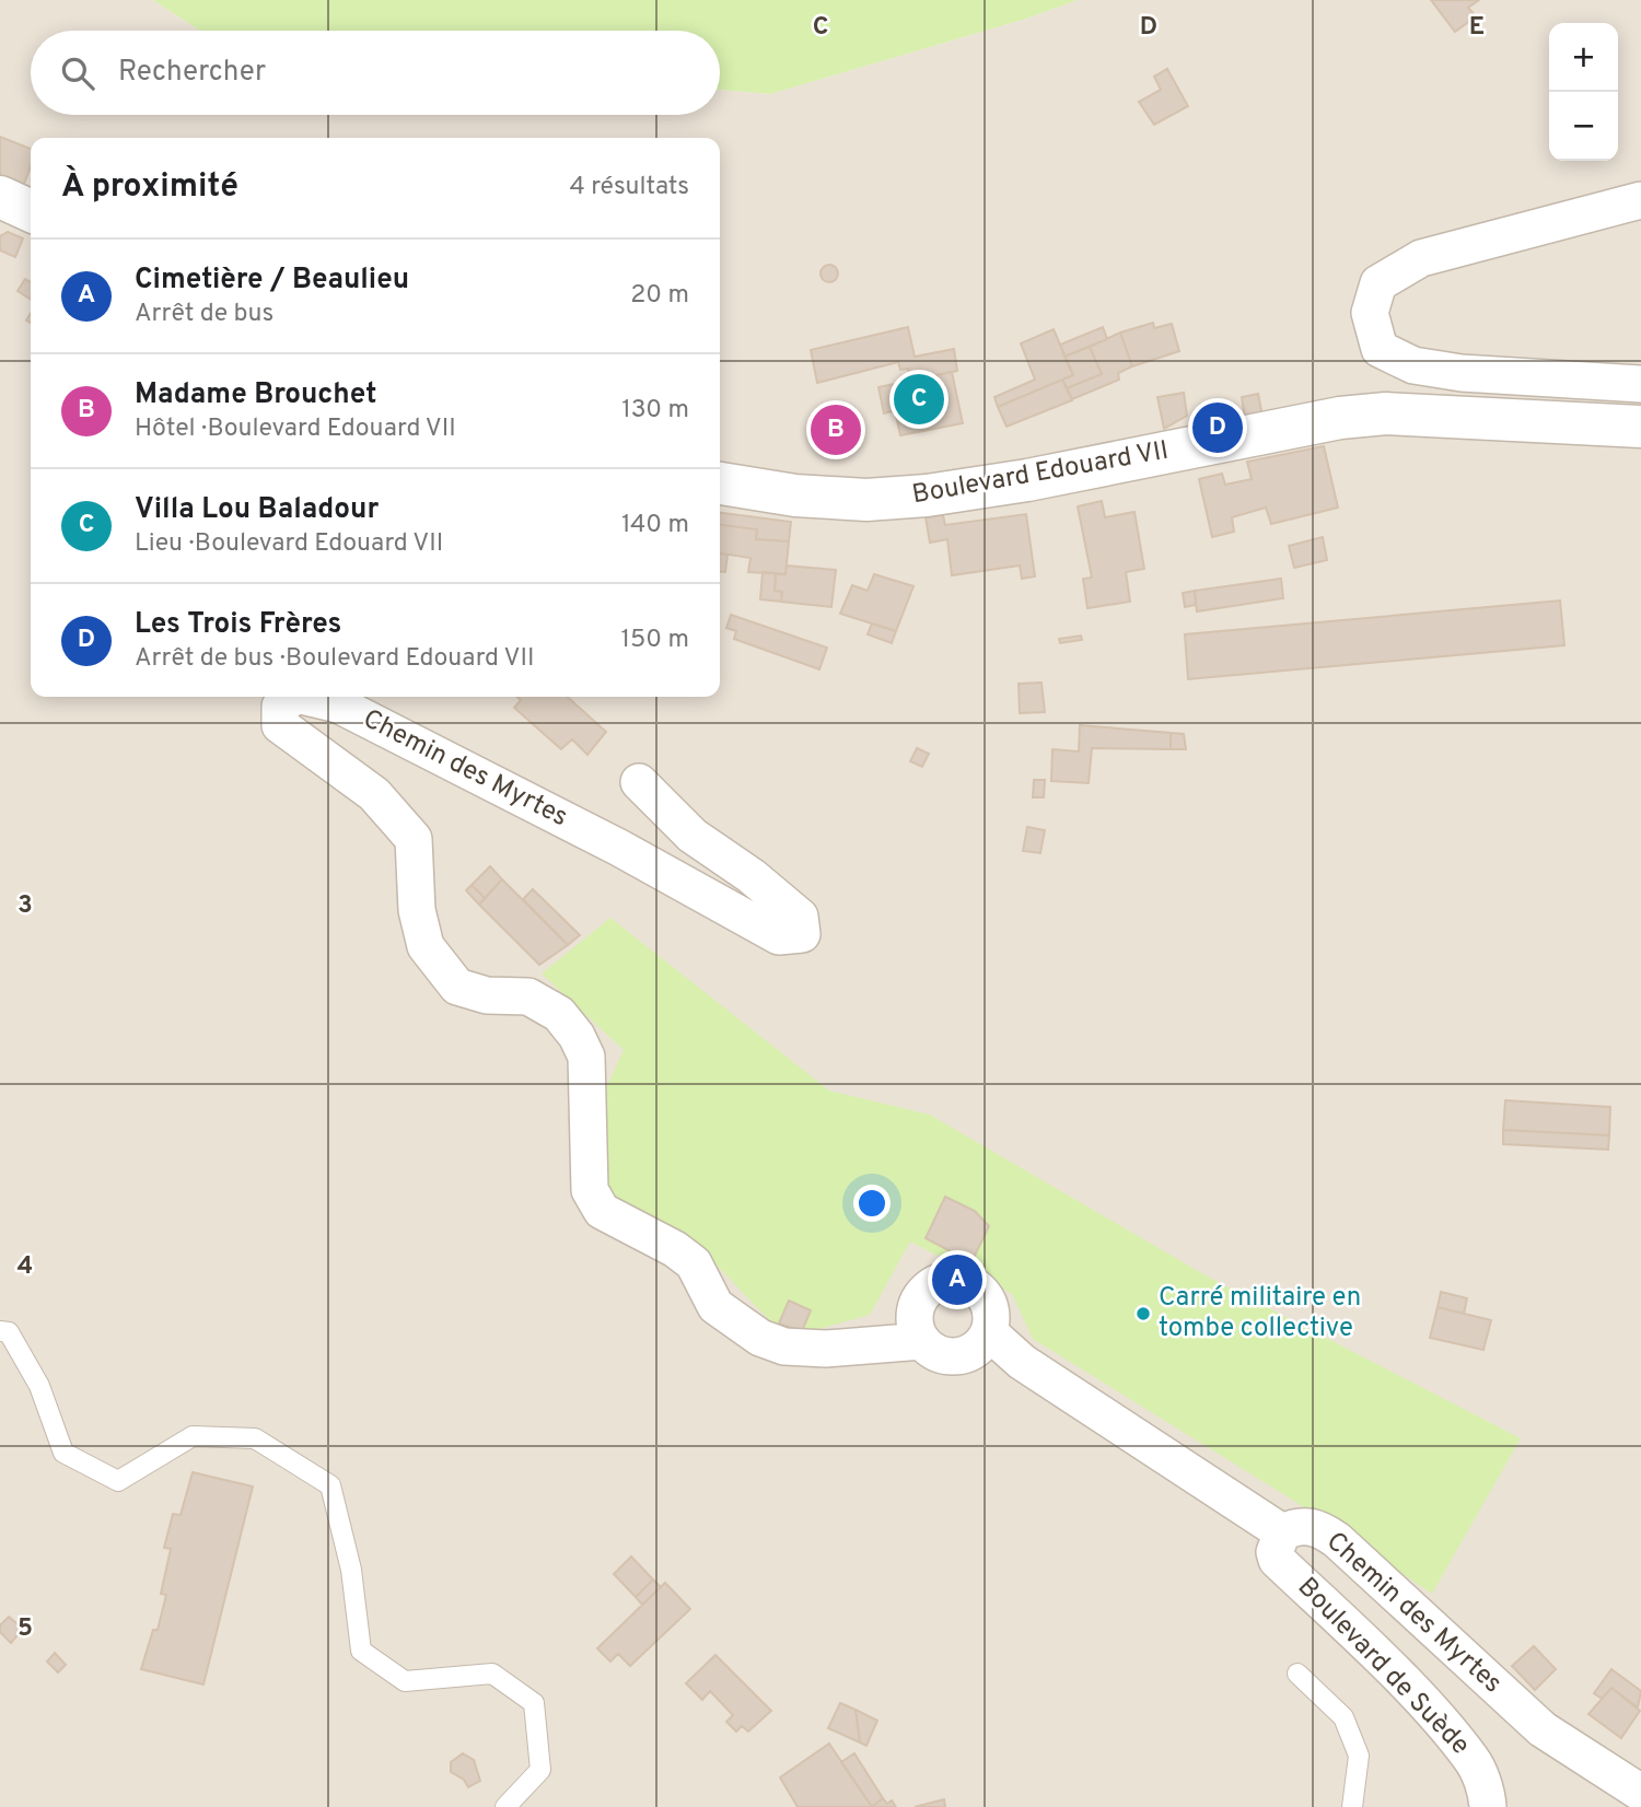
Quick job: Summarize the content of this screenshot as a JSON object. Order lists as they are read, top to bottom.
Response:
{
  "streets": {
    "street": ["Boulevard Edouard VII", "Chemin des Myrtes", "Boulevard de Suède"]
  },
  "crossings": [
    ["Chemin des Myrtes", "Boulevard de Suède"]
  ],
  "places": ["Carré militaire en tombe collective"],
  "page": {
    "map_buttons": ["+", "−"],
    "search": "Rechercher",
    "heading": ["À proximité", "4 résultats"],
    "list": [
      {
        "mark": "A",
        "name": "Cimetière / Beaulieu",
        "note": "Arrêt de bus",
        "value": "20 m"
      },
      {
        "mark": "B",
        "name": "Madame Brouchet",
        "note": "Hôtel · Boulevard Edouard VII",
        "value": "130 m"
      },
      {
        "mark": "C",
        "name": "Villa Lou Baladour",
        "note": "Lieu · Boulevard Edouard VII",
        "value": "140 m"
      },
      {
        "mark": "D",
        "name": "Les Trois Frères",
        "note": "Arrêt de bus · Boulevard Edouard VII",
        "value": "150 m"
      }
    ],
    "pins": [
      "C",
      "D",
      "B",
      "A"
    ]
  },
  "grid": {
    "columns": ["C", "D", "E"],
    "rows": ["3", "4", "5"]
  }
}
